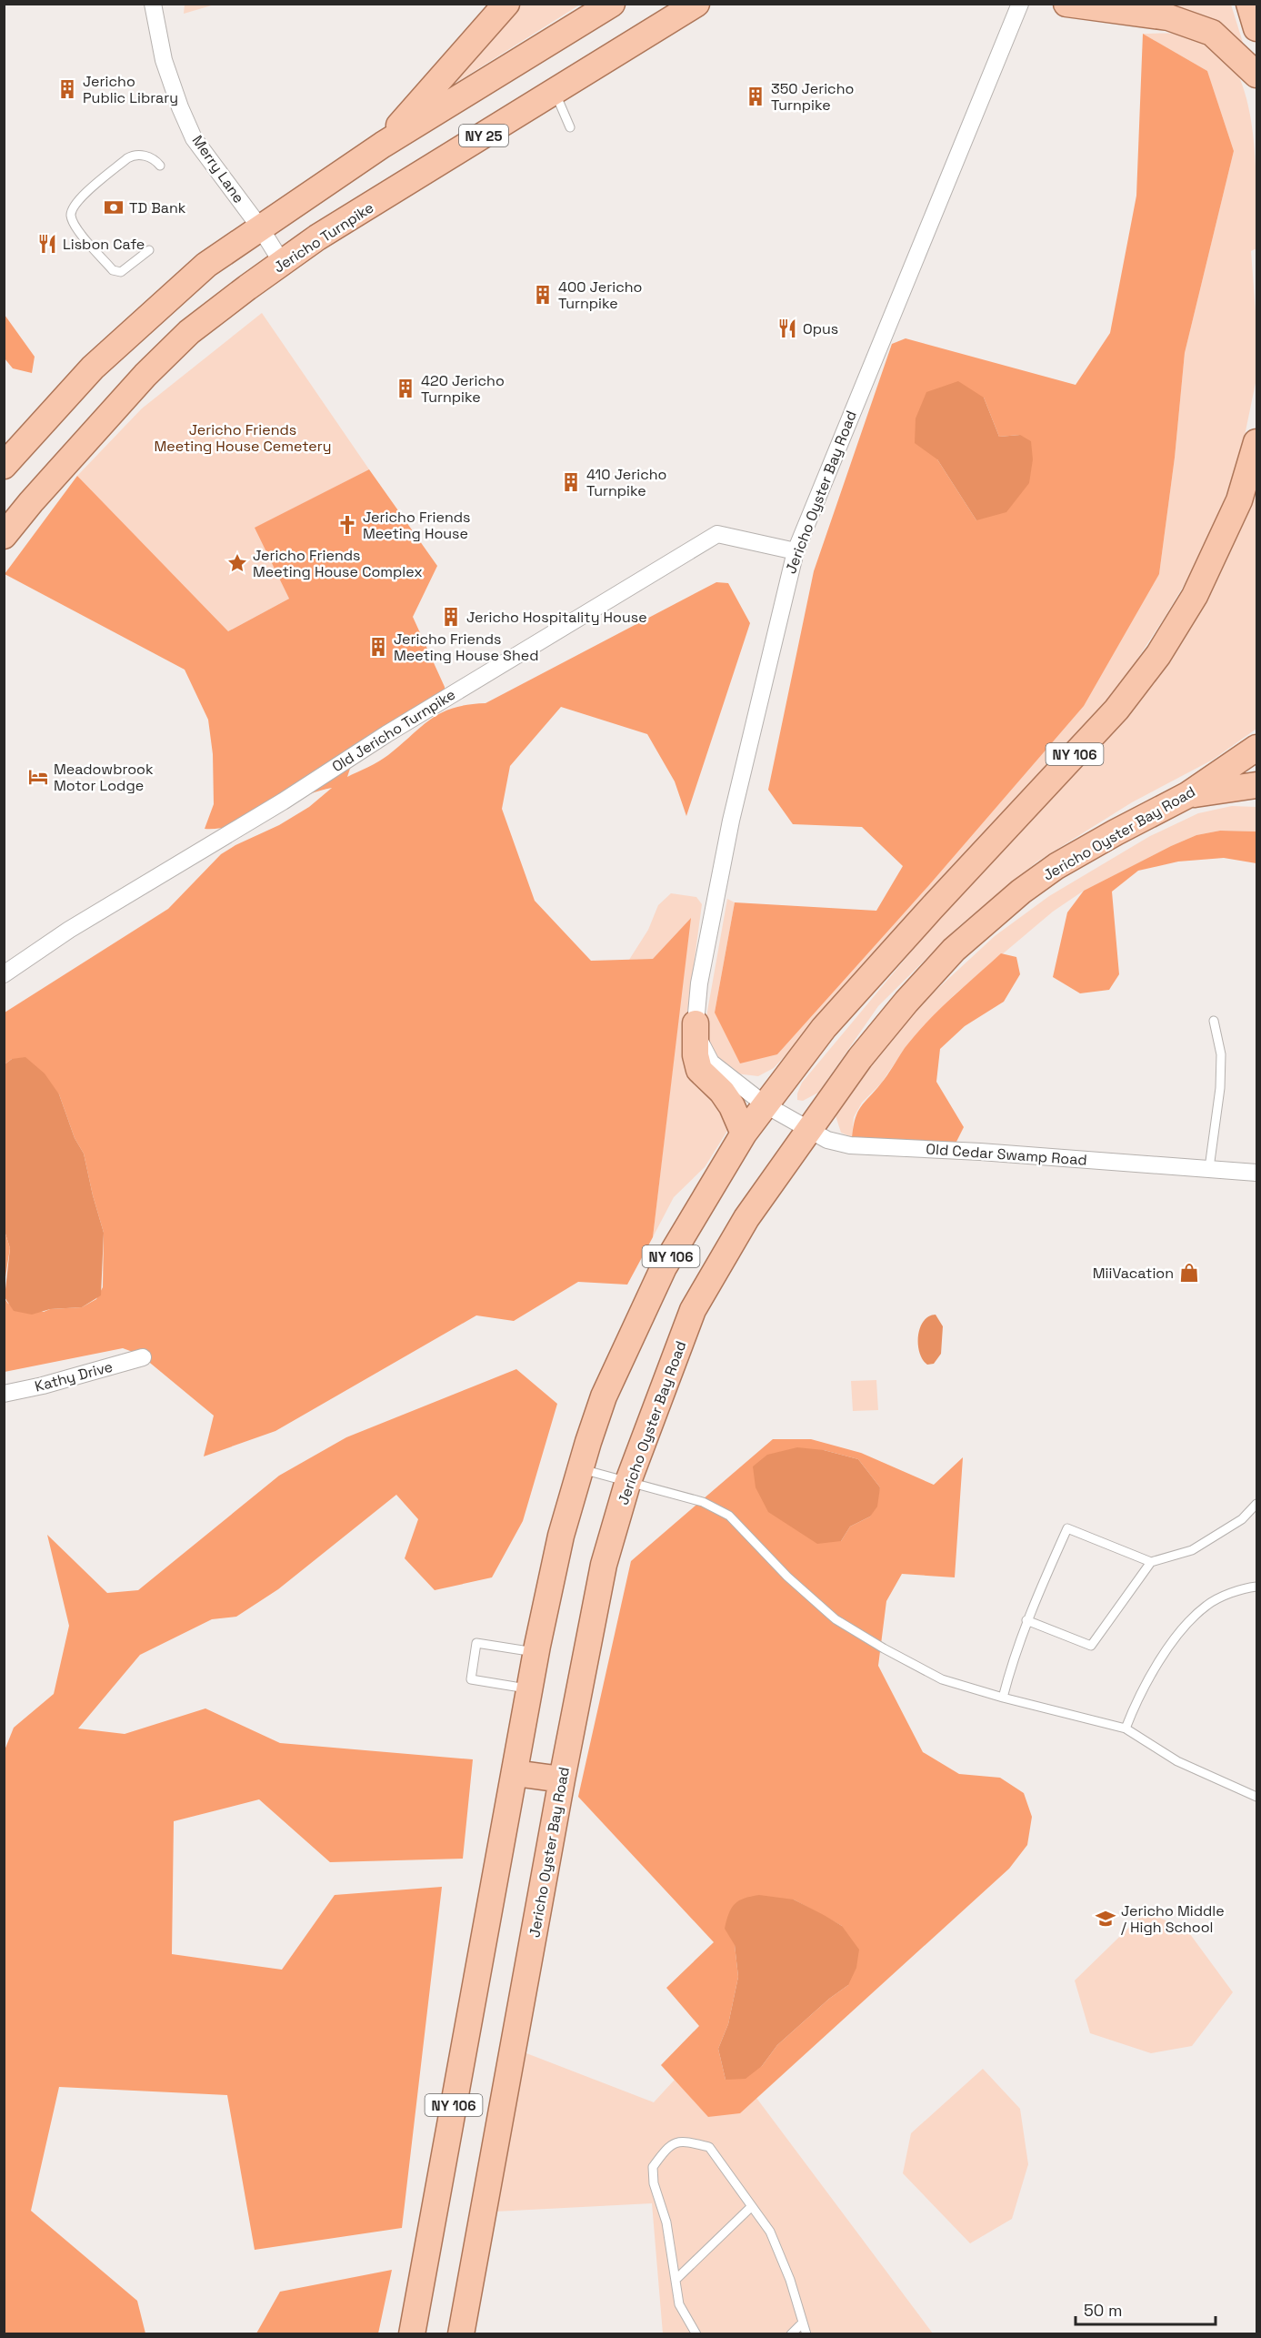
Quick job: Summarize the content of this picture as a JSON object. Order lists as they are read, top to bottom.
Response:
{
  "streets": {
    "main road": [
      "NY 25",
      "Jericho Turnpike",
      "Jericho Oyster Bay Road",
      "NY 106"
    ],
    "street": [
      "Merry Lane",
      "Old Jericho Turnpike",
      "Old Cedar Swamp Road",
      "Kathy Drive"
    ]
  },
  "crossings": [
    ["Merry Lane", "Jericho Turnpike"],
    ["Jericho Oyster Bay Road", "Old Jericho Turnpike"],
    ["Jericho Oyster Bay Road", "NY 106"],
    ["Jericho Oyster Bay Road", "Old Cedar Swamp Road"],
    ["NY 106", "Old Cedar Swamp Road"]
  ],
  "parks": ["Jericho Friends Meeting House Cemetery"],
  "places": {
    "building": [
      "Jericho Public Library",
      "350 Jericho Turnpike",
      "400 Jericho Turnpike",
      "420 Jericho Turnpike",
      "410 Jericho Turnpike",
      "Jericho Hospitality House",
      "Jericho Friends Meeting House Shed"
    ],
    "bank": ["TD Bank"],
    "restaurant": ["Lisbon Cafe", "Opus"],
    "church": ["Jericho Friends Meeting House"],
    "place": ["Jericho Friends Meeting House Complex"],
    "hotel": ["Meadowbrook Motor Lodge"],
    "shop": ["MiiVacation"],
    "school or university": ["Jericho Middle / High School"]
  },
  "scale_bar": "50 m"
}
